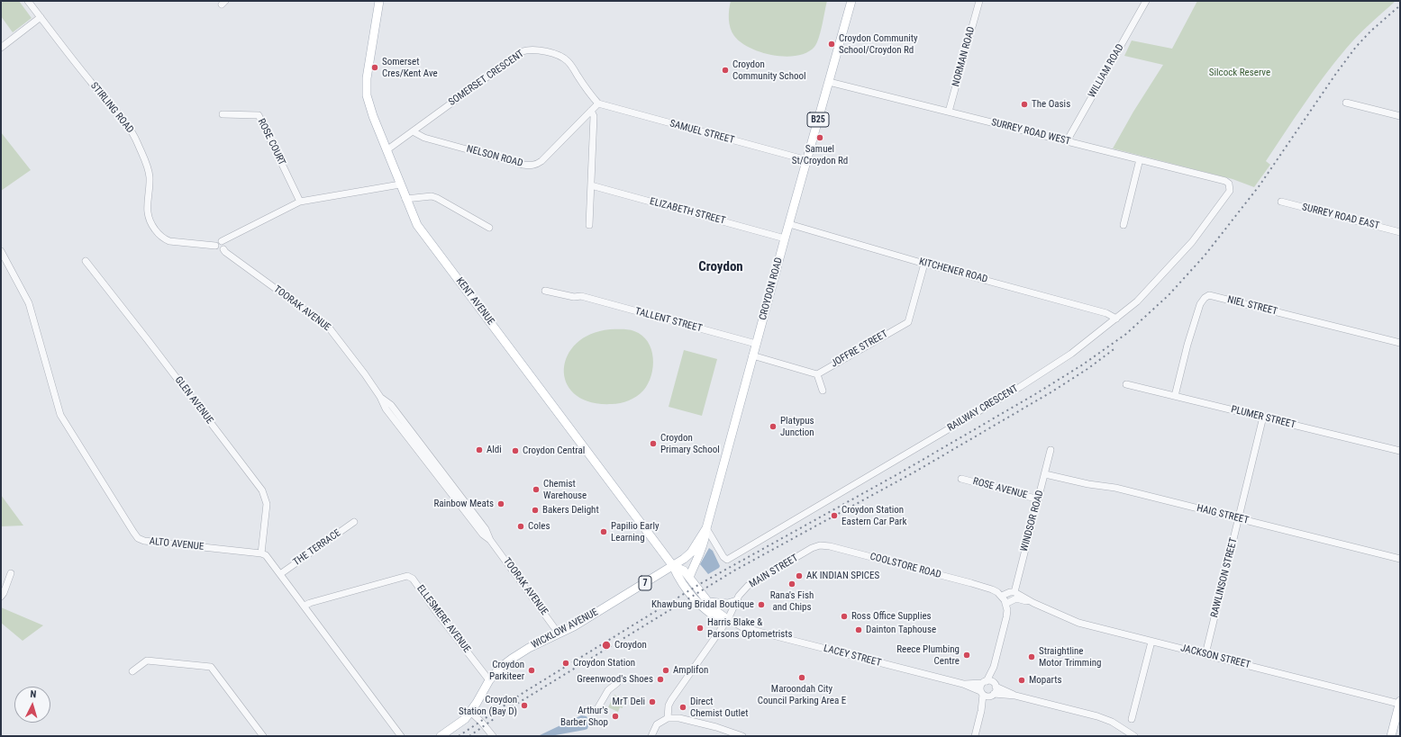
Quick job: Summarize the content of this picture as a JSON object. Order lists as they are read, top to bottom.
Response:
{
  "streets": {
    "main road": [
      "B25",
      "CROYDON ROAD",
      "KENT AVENUE",
      "7",
      "WICKLOW AVENUE"
    ],
    "street": [
      "NORMAN ROAD",
      "WILLIAM ROAD",
      "SOMERSET CRESCENT",
      "STIRLING ROAD",
      "SAMUEL STREET",
      "SURREY ROAD WEST",
      "ROSE COURT",
      "NELSON ROAD",
      "ELIZABETH STREET",
      "SURREY ROAD EAST",
      "KITCHENER ROAD",
      "NIEL STREET",
      "TOORAK AVENUE",
      "TALLENT STREET",
      "JOFFRE STREET",
      "GLEN AVENUE",
      "RAILWAY CRESCENT",
      "PLUMER STREET",
      "ROSE AVENUE",
      "HAIG STREET",
      "WINDSOR ROAD",
      "ALTO AVENUE",
      "THE TERRACE",
      "COOLSTORE ROAD",
      "MAIN STREET",
      "RAWLINSON STREET",
      "ELLESMERE AVENUE",
      "LACEY STREET",
      "JACKSON STREET"
    ]
  },
  "crossings": [
    ["NORMAN ROAD", "SURREY ROAD WEST"],
    ["WILLIAM ROAD", "SURREY ROAD WEST"],
    ["SOMERSET CRESCENT", "SAMUEL STREET"],
    ["SOMERSET CRESCENT", "NELSON ROAD"],
    ["SOMERSET CRESCENT", "KENT AVENUE"],
    ["STIRLING ROAD", "TOORAK AVENUE"],
    ["SAMUEL STREET", "NELSON ROAD"],
    ["SAMUEL STREET", "CROYDON ROAD"],
    ["SURREY ROAD WEST", "CROYDON ROAD"],
    ["SURREY ROAD WEST", "RAILWAY CRESCENT"],
    ["ELIZABETH STREET", "CROYDON ROAD"],
    ["KITCHENER ROAD", "CROYDON ROAD"],
    ["KITCHENER ROAD", "JOFFRE STREET"],
    ["KITCHENER ROAD", "RAILWAY CRESCENT"],
    ["CROYDON ROAD", "KENT AVENUE"],
    ["CROYDON ROAD", "TALLENT STREET"],
    ["CROYDON ROAD", "RAILWAY CRESCENT"],
    ["CROYDON ROAD", "WICKLOW AVENUE"],
    ["KENT AVENUE", "MAIN STREET"],
    ["KENT AVENUE", "WICKLOW AVENUE"],
    ["KENT AVENUE", "LACEY STREET"],
    ["NIEL STREET", "PLUMER STREET"],
    ["TOORAK AVENUE", "WICKLOW AVENUE"],
    ["GLEN AVENUE", "ALTO AVENUE"],
    ["PLUMER STREET", "RAWLINSON STREET"],
    ["ROSE AVENUE", "WINDSOR ROAD"],
    ["HAIG STREET", "WINDSOR ROAD"],
    ["HAIG STREET", "RAWLINSON STREET"],
    ["COOLSTORE ROAD", "MAIN STREET"],
    ["MAIN STREET", "LACEY STREET"],
    ["RAWLINSON STREET", "JACKSON STREET"],
    ["ELLESMERE AVENUE", "WICKLOW AVENUE"]
  ],
  "districts": ["Croydon"],
  "parks": ["Silcock Reserve"],
  "places": [
    "Croydon Community School/Croydon Rd",
    "Somerset Cres/Kent Ave",
    "Croydon Community School",
    "The Oasis",
    "Samuel St/Croydon Rd",
    "Platypus Junction",
    "Croydon Primary School",
    "Aldi",
    "Croydon Central",
    "Chemist Warehouse",
    "Rainbow Meats",
    "Bakers Delight",
    "Croydon Station Eastern Car Park",
    "Coles",
    "Papilio Early Learning",
    "AK INDIAN SPICES",
    "Rana's Fish and Chips",
    "Khawbung Bridal Boutique",
    "Ross Office Supplies",
    "Harris Blake & Parsons Optometrists",
    "Dainton Taphouse",
    "Croydon",
    "Reece Plumbing Centre",
    "Straightline Motor Trimming",
    "Croydon Station",
    "Croydon Parkiteer",
    "Amplifon",
    "Maroondah City Council Parking Area E",
    "Greenwood's Shoes",
    "Moparts",
    "MrT Deli",
    "Croydon Station (Bay D)",
    "Direct Chemist Outlet",
    "Arthur's Barber Shop"
  ],
  "north": "top"
}
